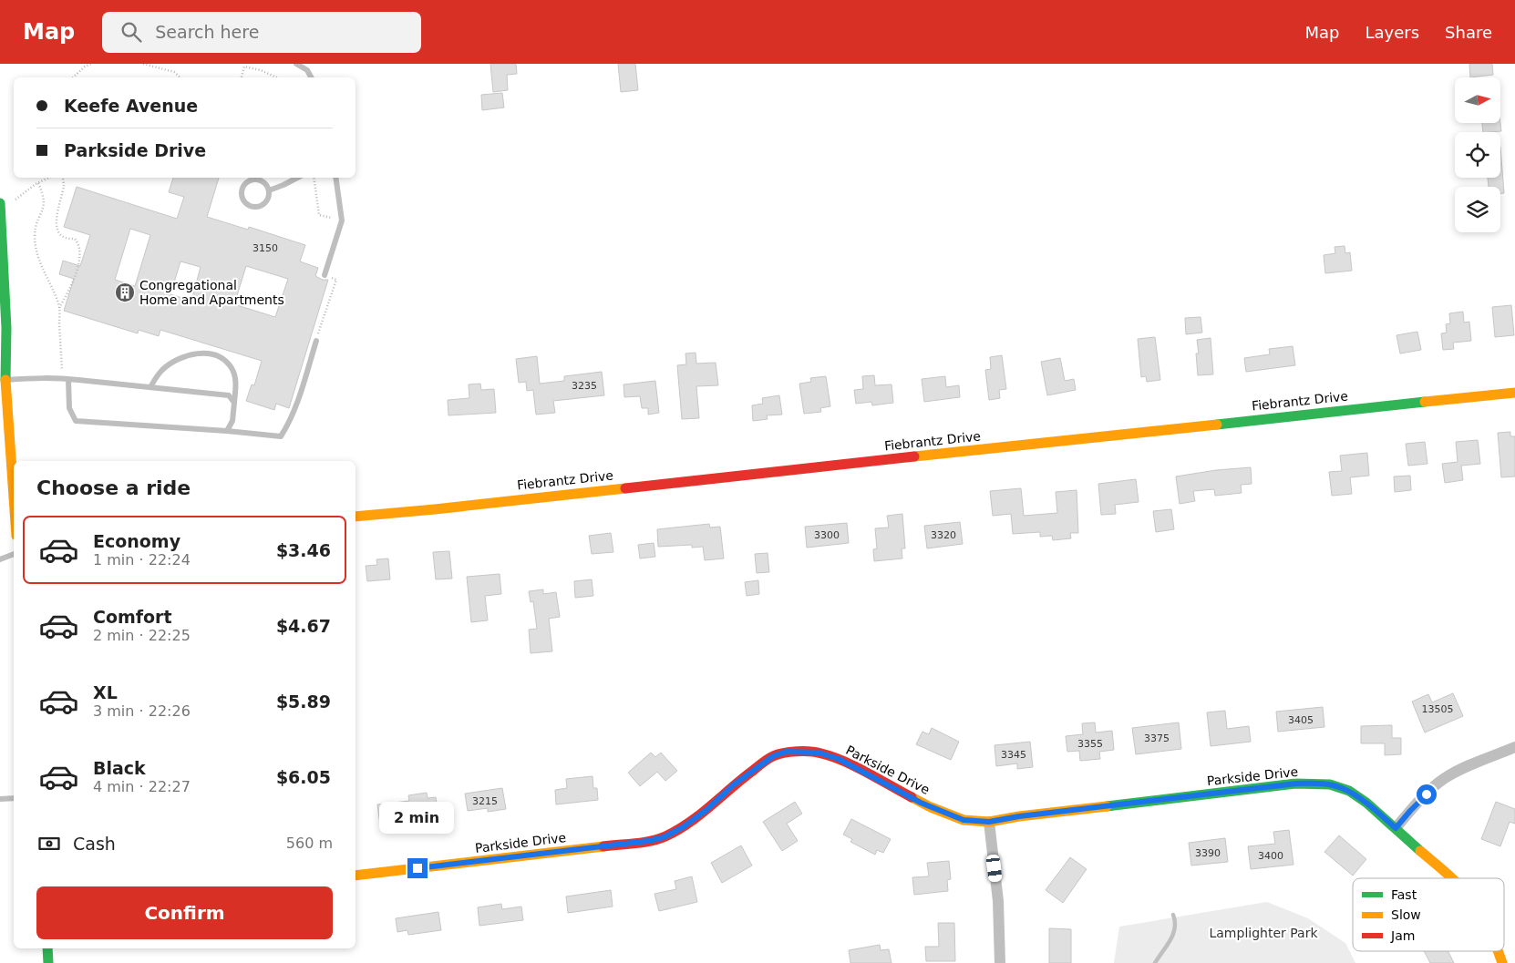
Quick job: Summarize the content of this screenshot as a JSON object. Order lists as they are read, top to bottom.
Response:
{
  "streets": {
    "street": ["Fiebrantz Drive", "Parkside Drive"]
  },
  "parks": ["Lamplighter Park"],
  "places": {
    "building": ["Congregational Home and Apartments"]
  },
  "house_numbers": [
    "3150",
    "3235",
    "3300",
    "3320",
    "13505",
    "3405",
    "3375",
    "3355",
    "3345",
    "3215",
    "3390",
    "3400"
  ],
  "legend": ["Fast", "Slow", "Jam"],
  "north": "right",
  "page": {
    "header": "Map",
    "search": "Search here",
    "nav": ["Map", "Layers", "Share"],
    "banner": ["Keefe Avenue", "Parkside Drive"],
    "heading": "Choose a ride",
    "list": [
      {
        "name": "Economy",
        "note": "1 min · 22:24",
        "value": "$3.46"
      },
      {
        "name": "Comfort",
        "note": "2 min · 22:25",
        "value": "$4.67"
      },
      {
        "name": "XL",
        "note": "3 min · 22:26",
        "value": "$5.89"
      },
      {
        "name": "Black",
        "note": "4 min · 22:27",
        "value": "$6.05"
      }
    ],
    "bubble": "2 min",
    "pay": ["Cash", "560 m"],
    "buttons": "Confirm"
  }
}
